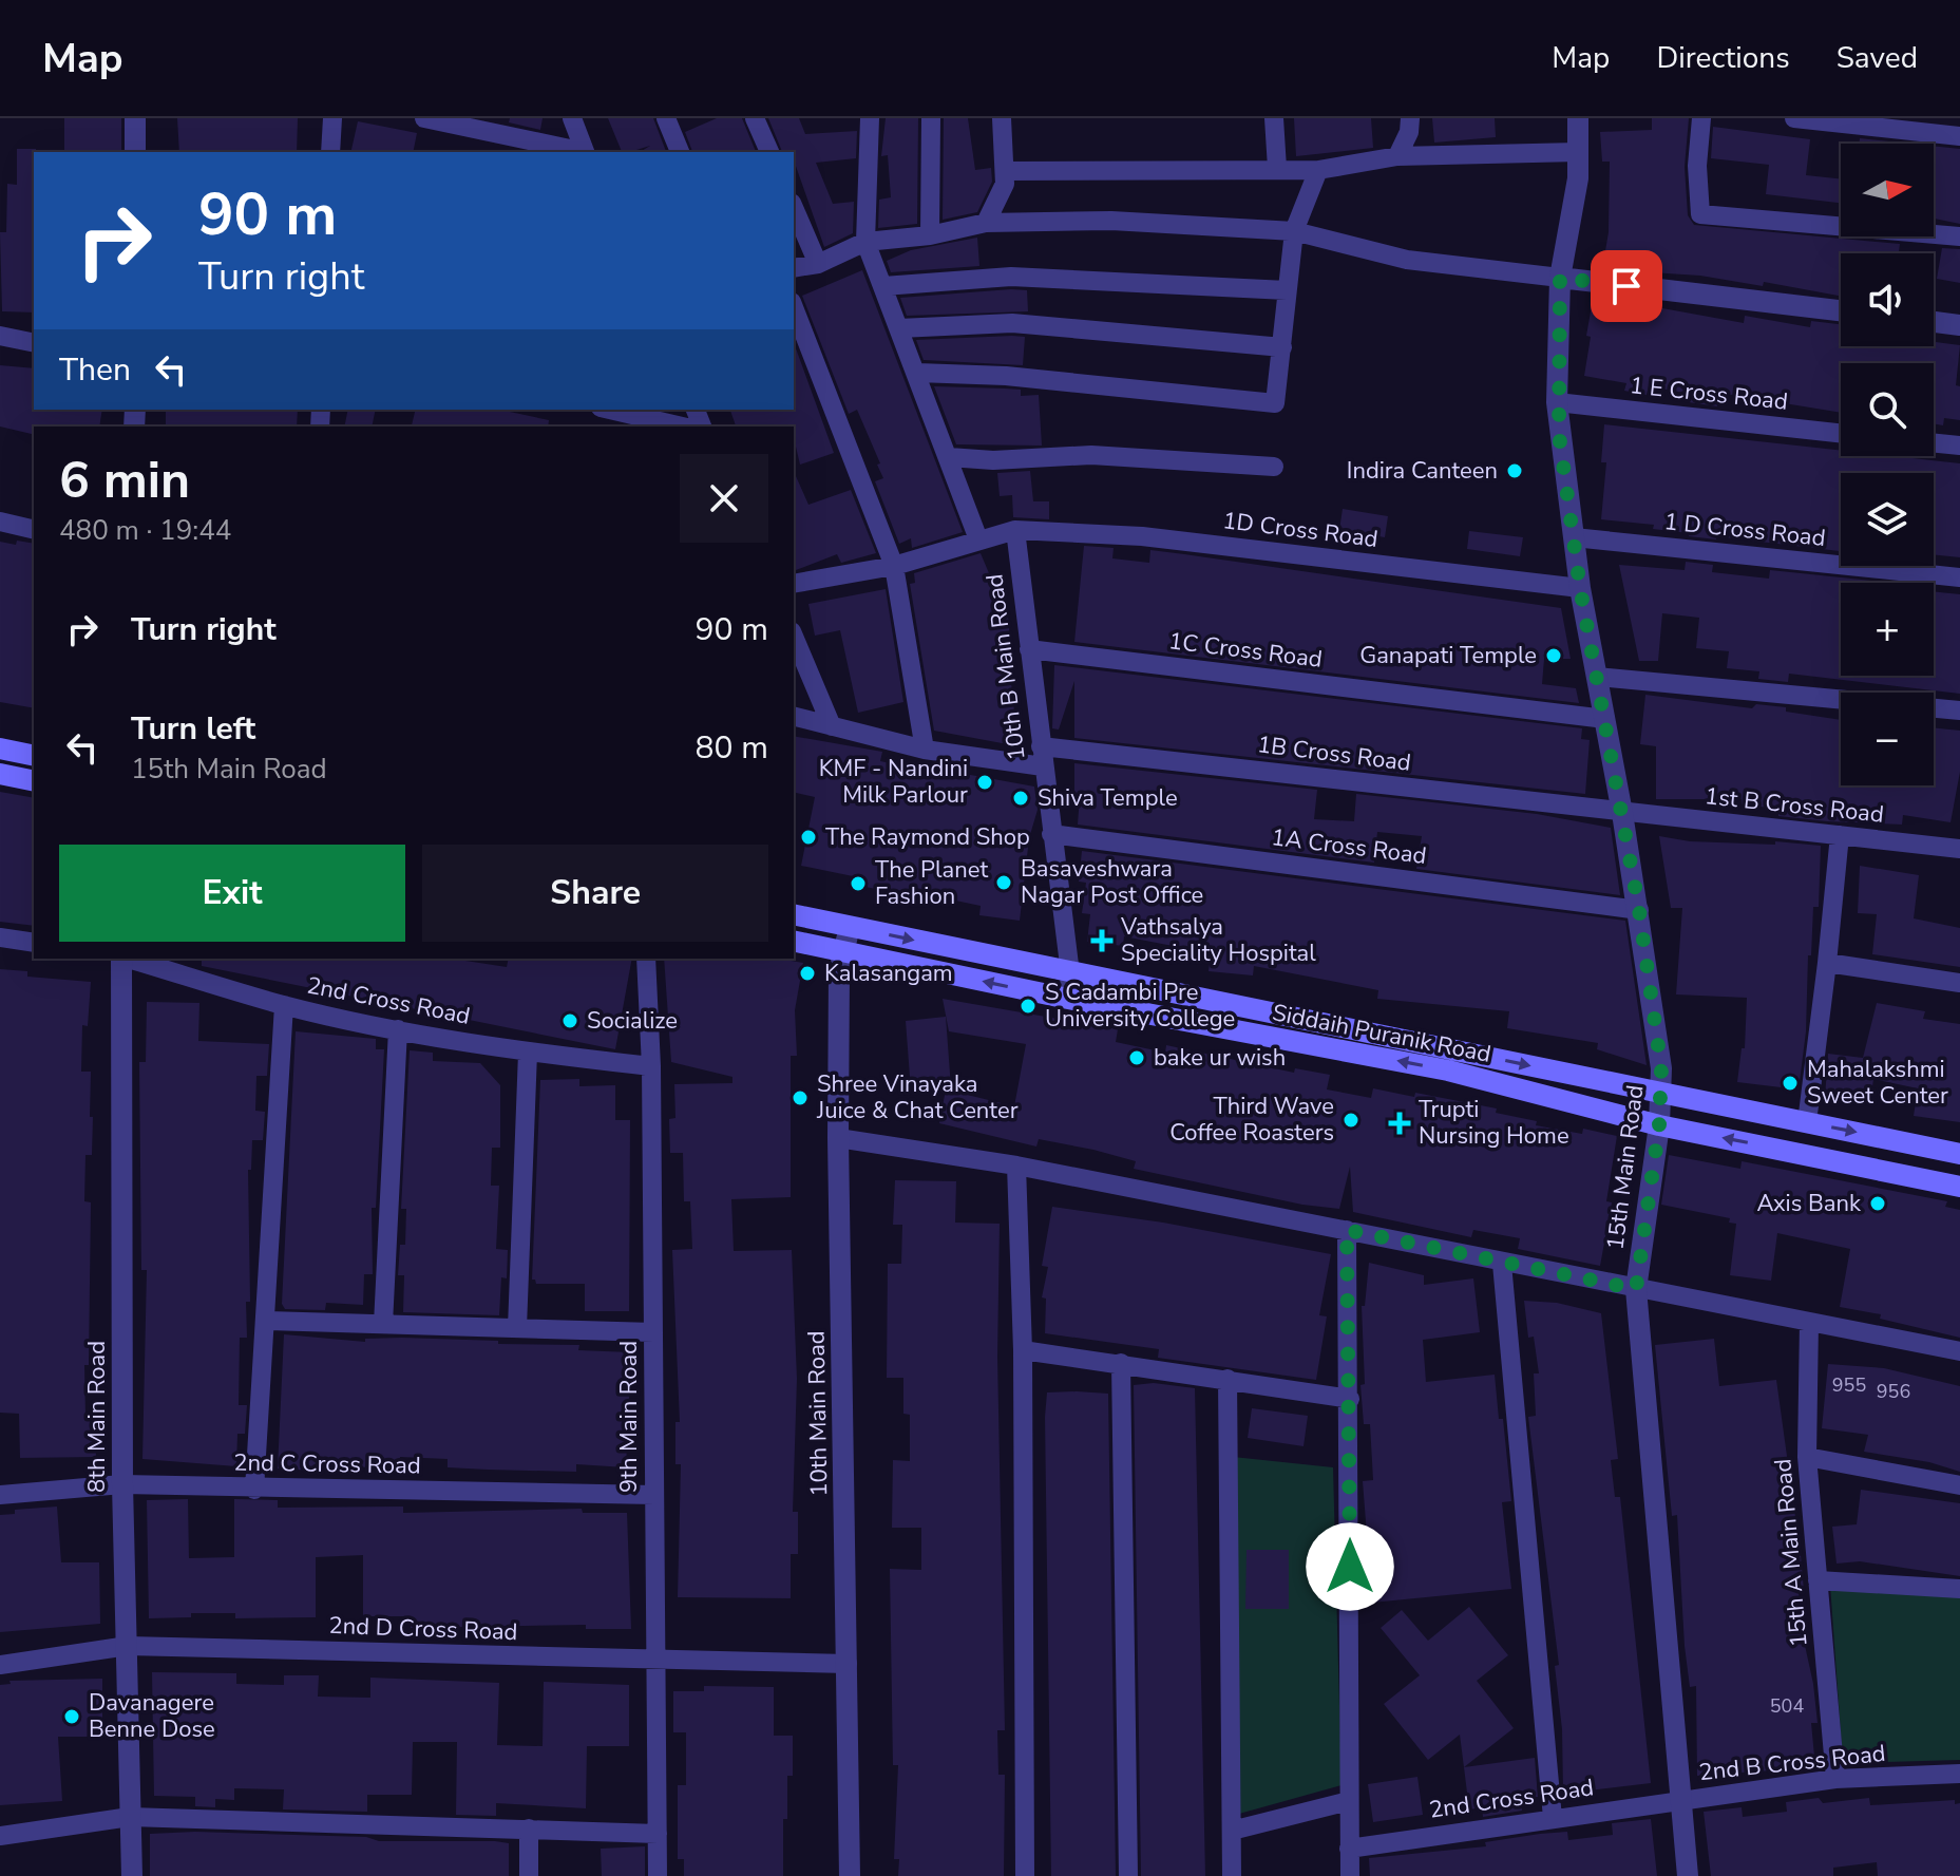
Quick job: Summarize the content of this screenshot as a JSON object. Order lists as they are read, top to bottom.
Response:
{
  "streets": {
    "main road": ["Siddaih Puranik Road"],
    "street": [
      "1 E Cross Road",
      "1D Cross Road",
      "1 D Cross Road",
      "1C Cross Road",
      "10th B Main Road",
      "1B Cross Road",
      "1st B Cross Road",
      "1A Cross Road",
      "2nd Cross Road",
      "15th Main Road",
      "10th Main Road",
      "8th Main Road",
      "9th Main Road",
      "2nd C Cross Road",
      "15th A Main Road",
      "2nd D Cross Road",
      "2nd B Cross Road"
    ]
  },
  "crossings": [
    ["1 E Cross Road", "15th Main Road"],
    ["1D Cross Road", "10th B Main Road"],
    ["1D Cross Road", "15th Main Road"],
    ["1 D Cross Road", "15th Main Road"],
    ["1C Cross Road", "10th B Main Road"],
    ["1C Cross Road", "15th Main Road"],
    ["10th B Main Road", "1B Cross Road"],
    ["10th B Main Road", "1A Cross Road"],
    ["10th B Main Road", "Siddaih Puranik Road"],
    ["1B Cross Road", "1st B Cross Road"],
    ["1B Cross Road", "15th Main Road"],
    ["1st B Cross Road", "15th Main Road"],
    ["1A Cross Road", "15th Main Road"],
    ["2nd Cross Road", "15th Main Road"],
    ["2nd Cross Road", "9th Main Road"],
    ["2nd Cross Road", "2nd B Cross Road"],
    ["Siddaih Puranik Road", "15th Main Road"],
    ["Siddaih Puranik Road", "10th Main Road"],
    ["15th Main Road", "2nd B Cross Road"],
    ["10th Main Road", "2nd D Cross Road"],
    ["8th Main Road", "2nd C Cross Road"],
    ["8th Main Road", "2nd D Cross Road"],
    ["9th Main Road", "2nd C Cross Road"],
    ["9th Main Road", "2nd D Cross Road"],
    ["15th A Main Road", "2nd B Cross Road"]
  ],
  "places": {
    "other": [
      "Indira Canteen",
      "Ganapati Temple",
      "KMF - Nandini Milk Parlour",
      "Shiva Temple",
      "The Raymond Shop",
      "Basaveshwara Nagar Post Office",
      "The Planet Fashion",
      "Kalasangam",
      "S Cadambi Pre University College",
      "Socialize",
      "bake ur wish",
      "Mahalakshmi Sweet Center",
      "Shree Vinayaka Juice & Chat Center",
      "Third Wave Coffee Roasters",
      "Axis Bank",
      "Davanagere Benne Dose"
    ],
    "health": ["Vathsalya Speciality Hospital", "Trupti Nursing Home"]
  },
  "house_numbers": ["955", "956", "504"],
  "north": "right",
  "page": {
    "header": "Map",
    "nav": ["Map", "Directions", "Saved"],
    "map_buttons": ["+", "−"],
    "turn": ["90 m", "Turn right"],
    "then": "Then",
    "heading": ["6 min", "480 m · 19:44"],
    "list": [
      {
        "name": "Turn right",
        "value": "90 m"
      },
      {
        "name": "Turn left",
        "note": "15th Main Road",
        "value": "80 m"
      }
    ],
    "buttons": ["Exit", "Share"]
  }
}
